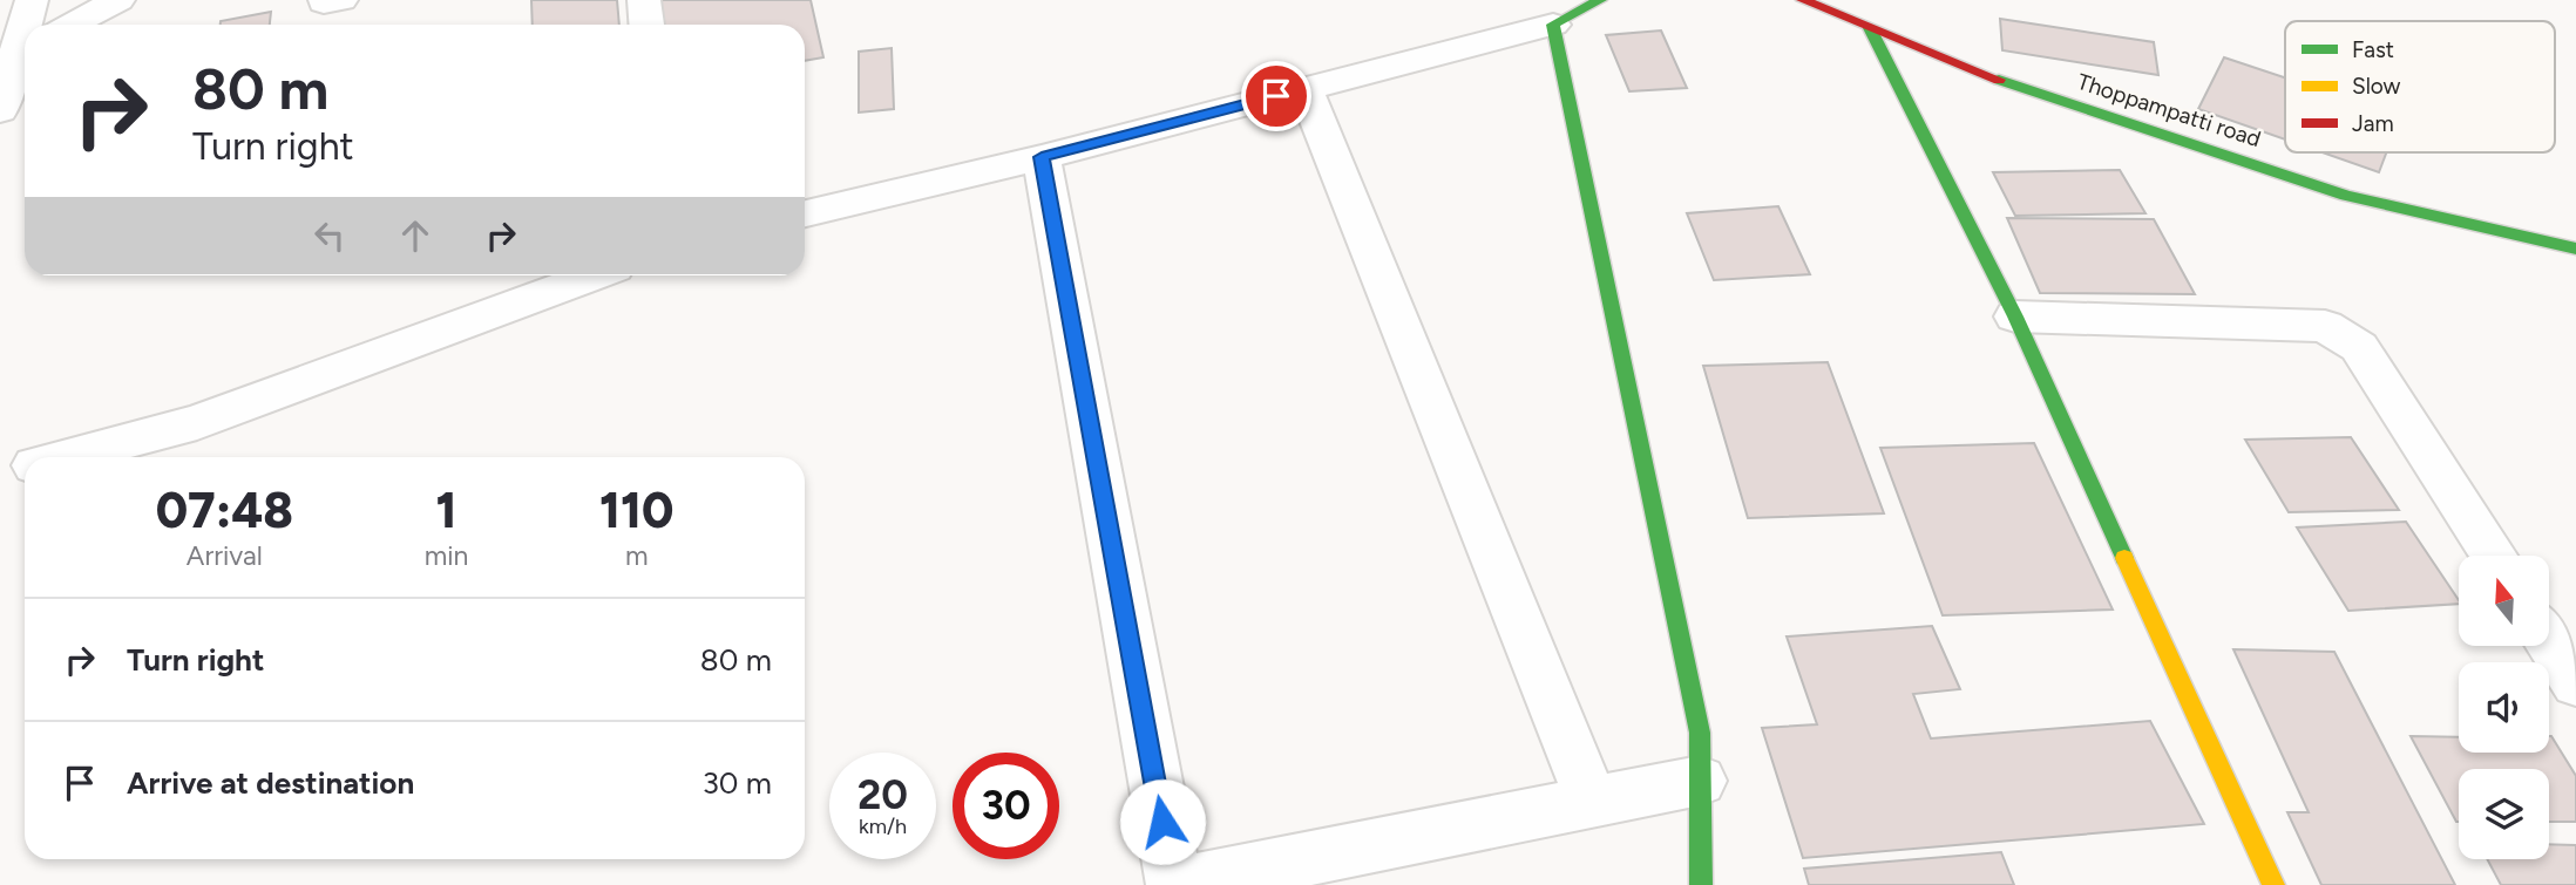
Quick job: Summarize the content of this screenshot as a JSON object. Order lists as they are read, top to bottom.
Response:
{
  "streets": {
    "street": ["Thoppampatti road"]
  },
  "legend": ["Fast", "Slow", "Jam"],
  "north": "top",
  "page": {
    "turn": ["80 m", "Turn right"],
    "eta": [
      "07:48",
      "Arrival",
      "1",
      "min",
      "110",
      "m"
    ],
    "list": [
      {
        "name": "Turn right",
        "value": "80 m"
      },
      {
        "name": "Arrive at destination",
        "value": "30 m"
      }
    ],
    "speed": "20 km/h",
    "limit": "30"
  }
}
